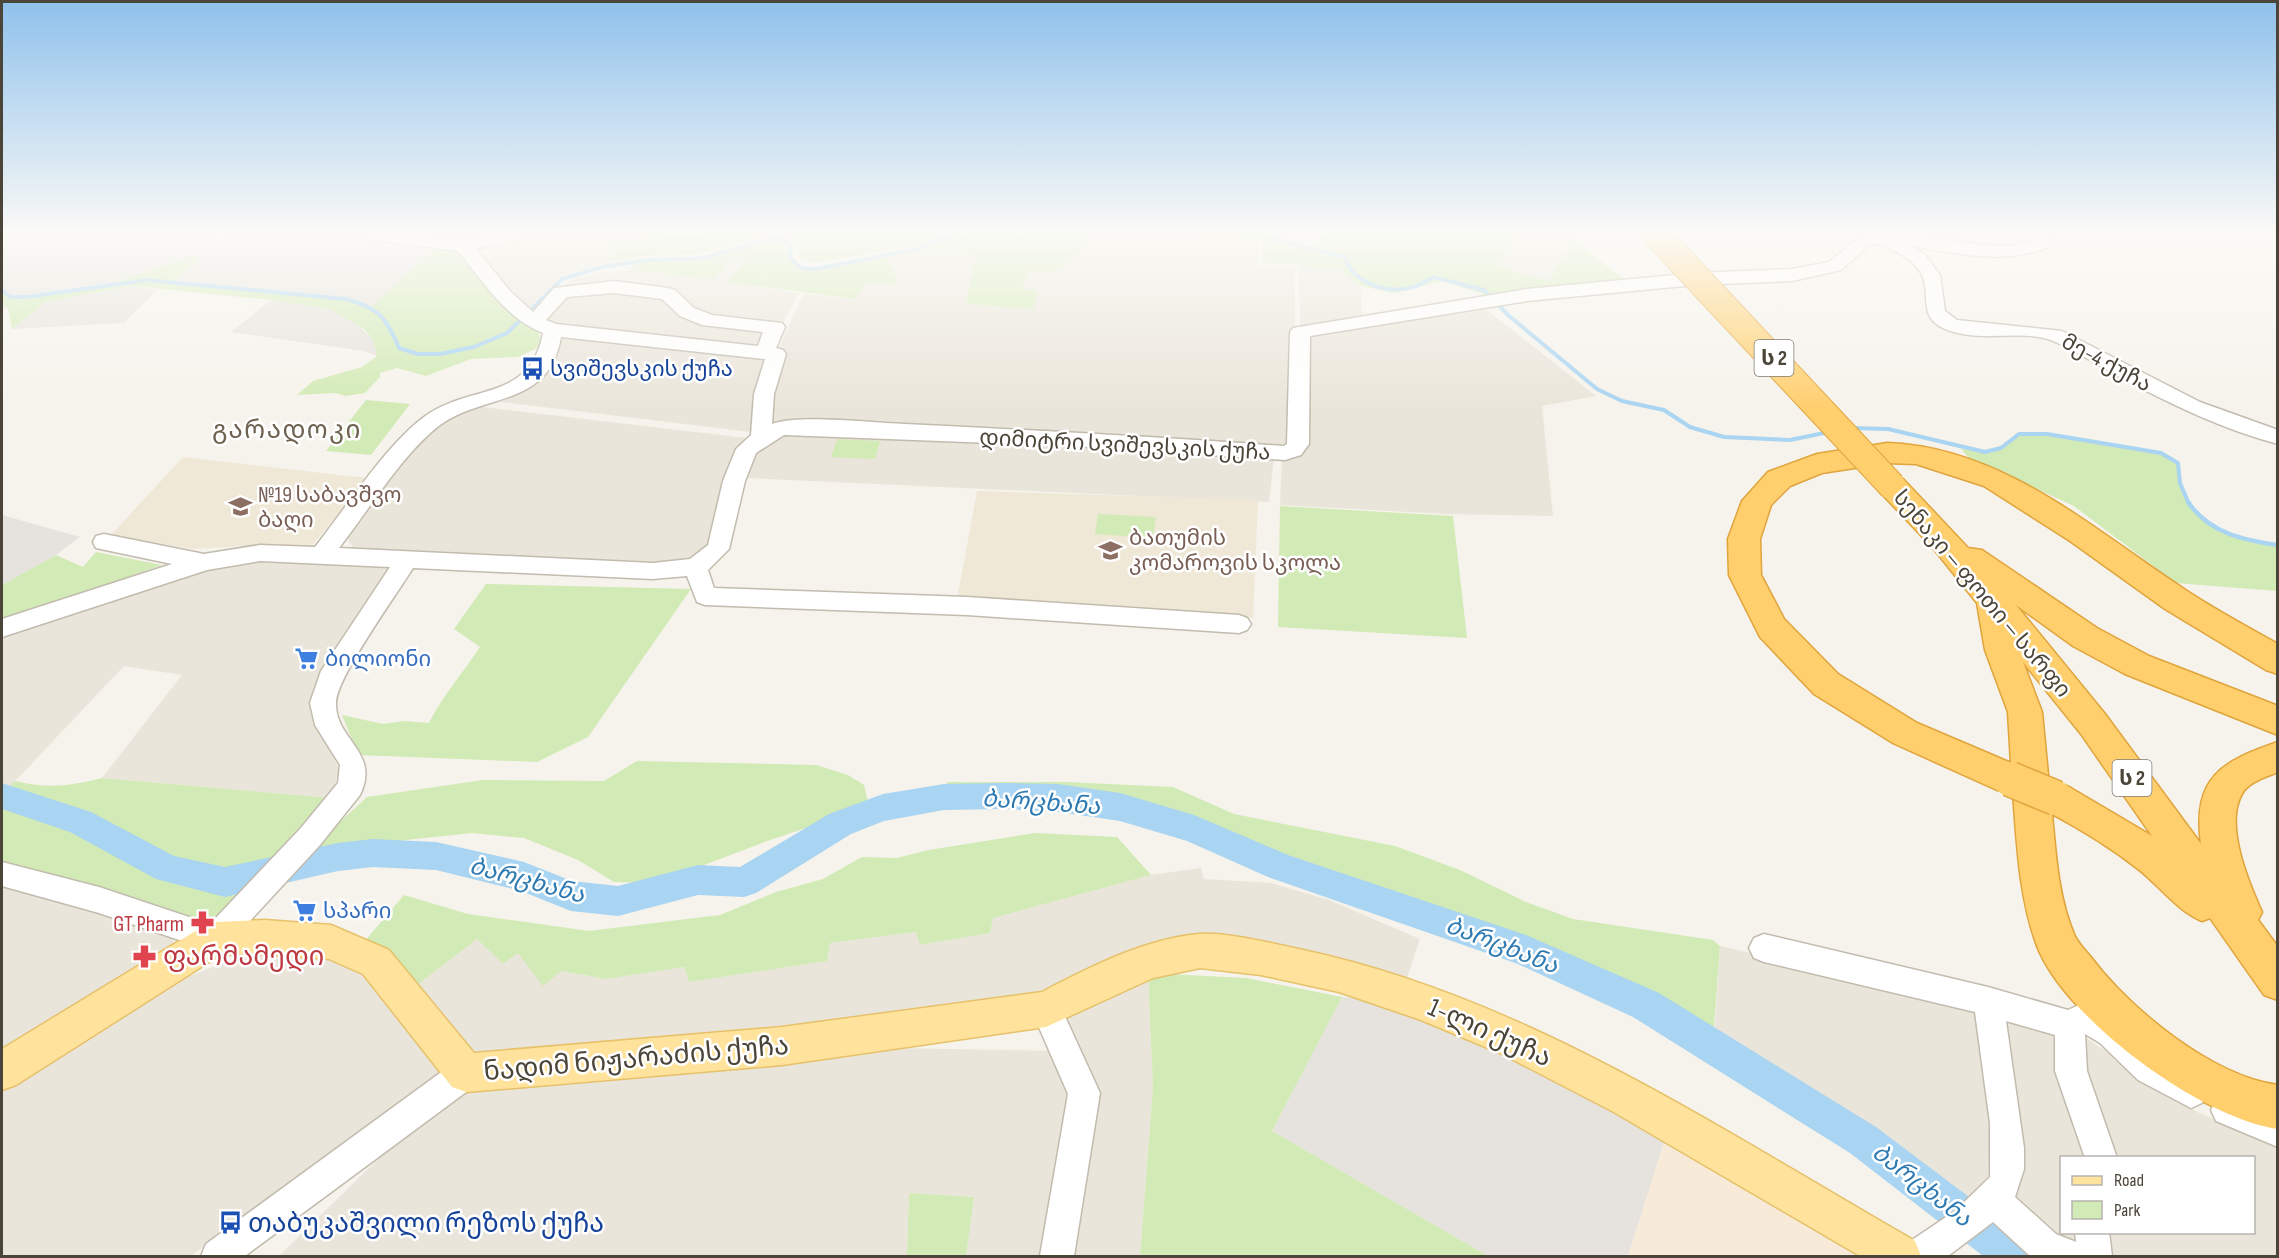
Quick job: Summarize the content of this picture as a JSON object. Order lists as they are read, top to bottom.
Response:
{
  "streets": {
    "highway": ["ს 2", "სენაკი — ფოთი — სარფი"],
    "main road": ["1-ლი ქუჩა", "ნადიმ ნიჟარაძის ქუჩა"],
    "street": ["მე-4 ქუჩა", "დიმიტრი სვიშევსკის ქუჩა"]
  },
  "crossings": [
    ["1-ლი ქუჩა", "ნადიმ ნიჟარაძის ქუჩა"]
  ],
  "districts": ["გარადოკი"],
  "water": ["ბარცხანა"],
  "places": {
    "bus stop": ["სვიშევსკის ქუჩა", "თაბუკაშვილი რეზოს ქუჩა"],
    "school or university": ["№19 საბავშვო ბაღი", "ბათუმის კომაროვის სკოლა"],
    "supermarket": ["ბილიონი", "სპარი"],
    "pharmacy": ["GT Pharm", "ფარმამედი"]
  },
  "legend": ["Road", "Park"]
}
